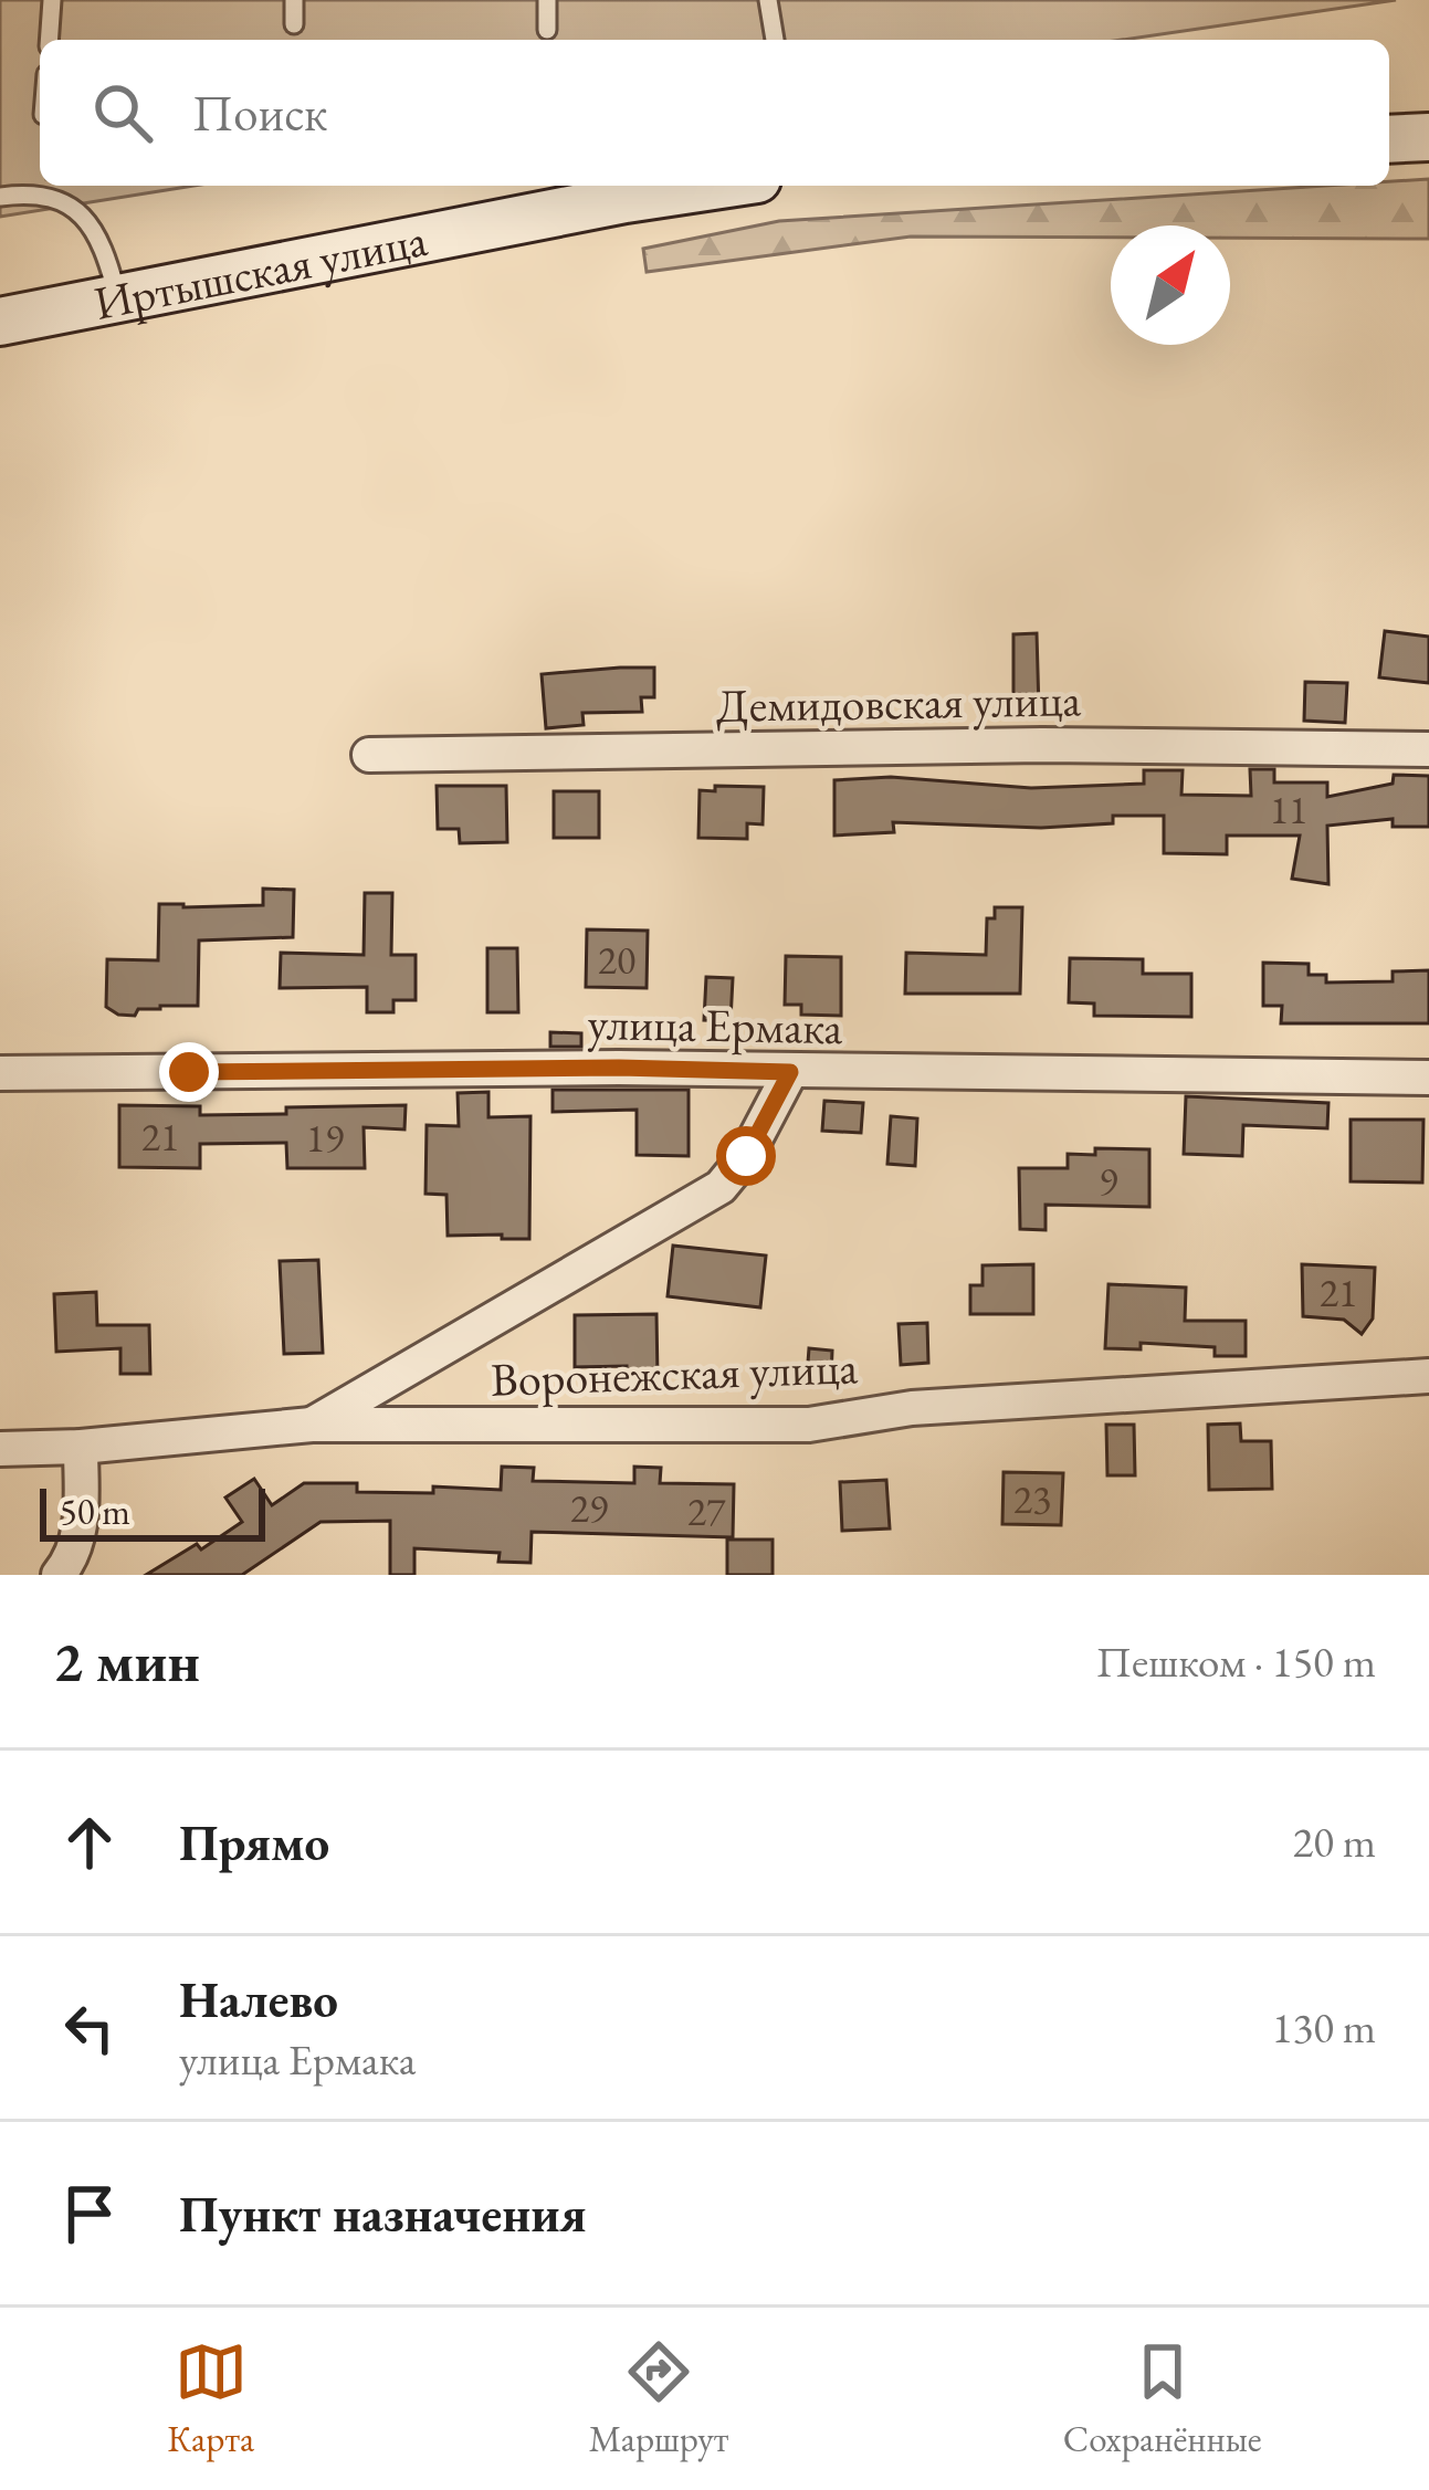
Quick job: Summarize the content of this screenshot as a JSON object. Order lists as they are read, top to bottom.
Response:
{
  "streets": {
    "main road": ["Иртышская улица"],
    "street": ["Демидовская улица", "улица Ермака", "Воронежская улица"]
  },
  "house_numbers": [
    "11",
    "20",
    "21",
    "19",
    "9",
    "21",
    "23",
    "29",
    "27"
  ],
  "scale_bar": "50 m",
  "north": "top right",
  "page": {
    "search": "Поиск",
    "scale": "50 m",
    "heading": ["2 мин", "Пешком · 150 m"],
    "list": [
      ["Прямо", "20 m"],
      ["Налево", "улица Ермака", "130 m"],
      "Пункт назначения"
    ],
    "nav": ["Карта", "Маршрут", "Сохранённые"]
  }
}
